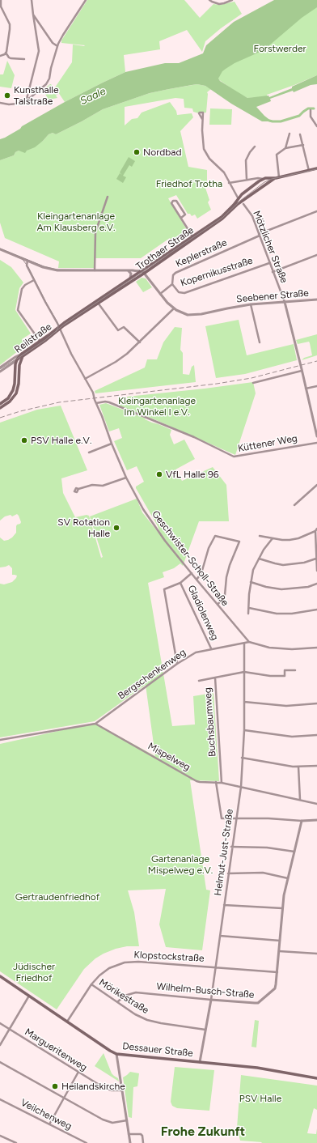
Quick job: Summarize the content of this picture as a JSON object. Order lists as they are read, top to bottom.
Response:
{
  "streets": {
    "main road": ["Trothaer Straße", "Reilstraße", "Dessauer Straße"],
    "street": [
      "Mötzlicher Straße",
      "Keplerstraße",
      "Kopernikusstraße",
      "Seebener Straße",
      "Küttener Weg",
      "Geschwister-Scholl-Straße",
      "Gladiolenweg",
      "Bergschenkenweg",
      "Buchsbaumweg",
      "Mispelweg",
      "Helmut-Just-Straße",
      "Klopstockstraße",
      "Wilhelm-Busch-Straße",
      "Mörikestraße",
      "Margueritenweg",
      "Veilchenweg"
    ]
  },
  "crossings": [
    ["Mötzlicher Straße", "Trothaer Straße"],
    ["Mötzlicher Straße", "Keplerstraße"],
    ["Mötzlicher Straße", "Kopernikusstraße"],
    ["Mötzlicher Straße", "Seebener Straße"],
    ["Trothaer Straße", "Seebener Straße"],
    ["Trothaer Straße", "Reilstraße"],
    ["Trothaer Straße", "Geschwister-Scholl-Straße"],
    ["Keplerstraße", "Kopernikusstraße"],
    ["Keplerstraße", "Seebener Straße"],
    ["Reilstraße", "Geschwister-Scholl-Straße"],
    ["Küttener Weg", "Geschwister-Scholl-Straße"],
    ["Geschwister-Scholl-Straße", "Bergschenkenweg"],
    ["Gladiolenweg", "Bergschenkenweg"],
    ["Bergschenkenweg", "Mispelweg"],
    ["Bergschenkenweg", "Helmut-Just-Straße"],
    ["Buchsbaumweg", "Mispelweg"],
    ["Mispelweg", "Helmut-Just-Straße"],
    ["Helmut-Just-Straße", "Klopstockstraße"],
    ["Helmut-Just-Straße", "Wilhelm-Busch-Straße"],
    ["Helmut-Just-Straße", "Mörikestraße"],
    ["Helmut-Just-Straße", "Dessauer Straße"],
    ["Klopstockstraße", "Wilhelm-Busch-Straße"],
    ["Klopstockstraße", "Mörikestraße"],
    ["Klopstockstraße", "Dessauer Straße"],
    ["Wilhelm-Busch-Straße", "Mörikestraße"]
  ],
  "districts": ["Frohe Zukunft"],
  "water": ["Saale"],
  "parks": [
    "Forstwerder",
    "Friedhof Trotha",
    "Kleingartenanlage Am Klausberg e.V.",
    "Kleingartenanlage Im Winkel I e.V.",
    "Gartenanlage Mispelweg e.V.",
    "Gertraudenfriedhof",
    "Jüdischer Friedhof",
    "PSV Halle"
  ],
  "places": [
    "Kunsthalle Talstraße",
    "Nordbad",
    "PSV Halle e.V.",
    "VfL Halle 96",
    "SV Rotation Halle",
    "Heilandskirche"
  ]
}
